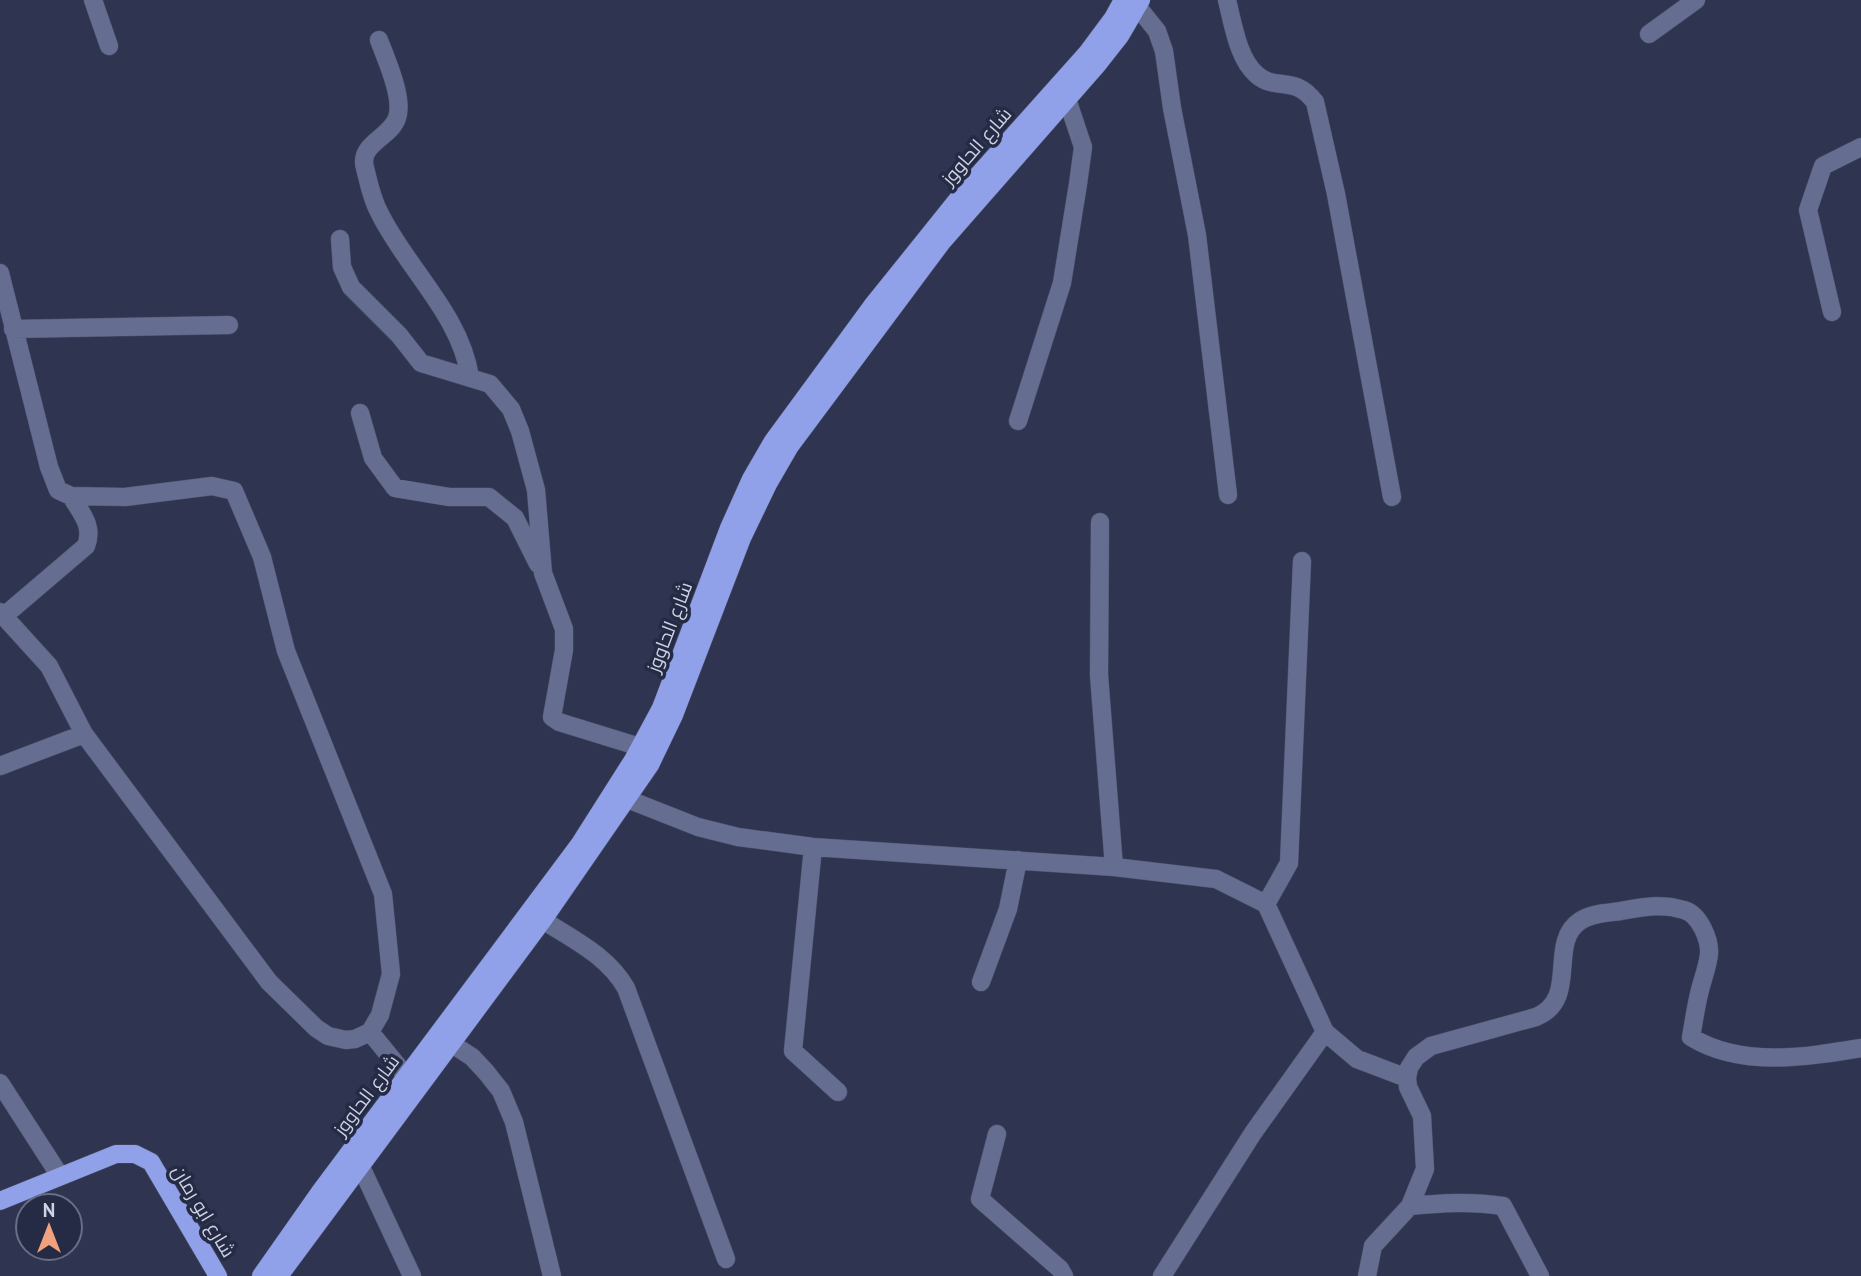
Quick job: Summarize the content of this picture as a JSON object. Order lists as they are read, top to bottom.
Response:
{
  "streets": {
    "main road": ["شارع الحاووز", "شارع ابو رمان"]
  },
  "north": "top"
}
